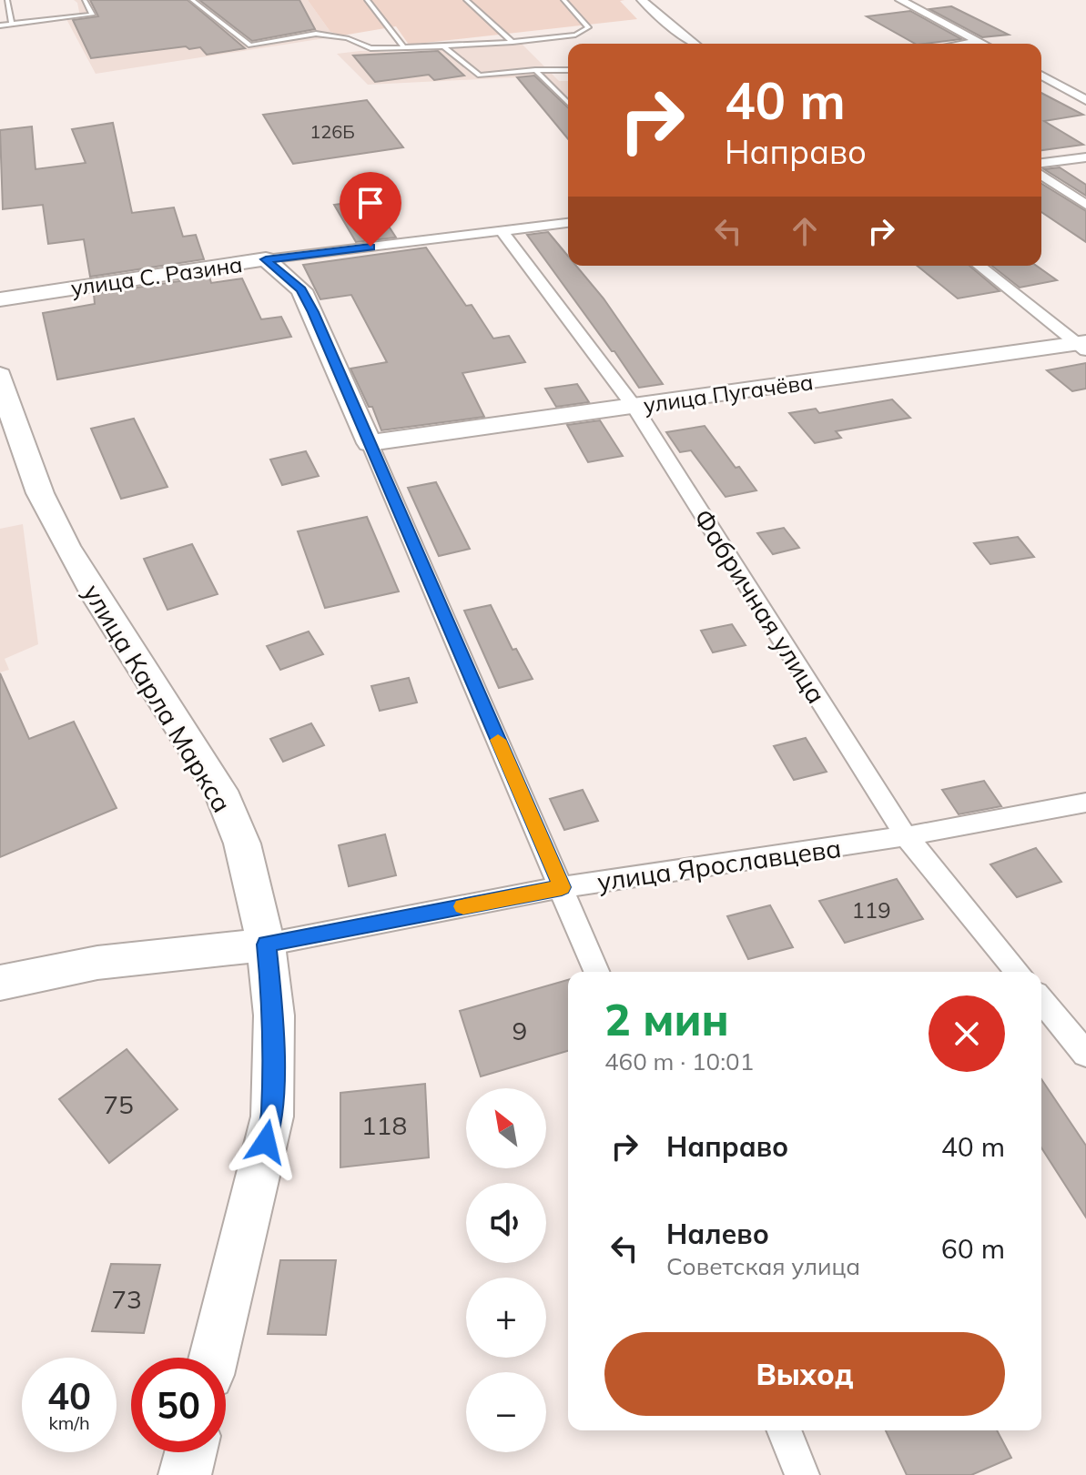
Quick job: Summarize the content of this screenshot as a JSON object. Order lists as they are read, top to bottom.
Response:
{
  "streets": {
    "street": [
      "улица С. Разина",
      "улица Пугачёва",
      "Фабричная улица",
      "улица Карла Маркса",
      "улица Ярославцева"
    ]
  },
  "crossings": [
    ["улица С. Разина", "Фабричная улица"],
    ["улица Пугачёва", "Фабричная улица"],
    ["Фабричная улица", "улица Ярославцева"],
    ["улица Карла Маркса", "улица Ярославцева"]
  ],
  "house_numbers": [
    "126Б",
    "119",
    "9",
    "75",
    "118",
    "73"
  ],
  "north": "top left",
  "page": {
    "turn": ["40 m", "Направо"],
    "heading": ["2 мин", "460 m · 10:01"],
    "map_buttons": ["+", "−"],
    "list": [
      {
        "name": "Направо",
        "value": "40 m"
      },
      {
        "name": "Налево",
        "note": "Советская улица",
        "value": "60 m"
      }
    ],
    "buttons": "Выход",
    "speed": "40 km/h",
    "limit": "50"
  }
}
